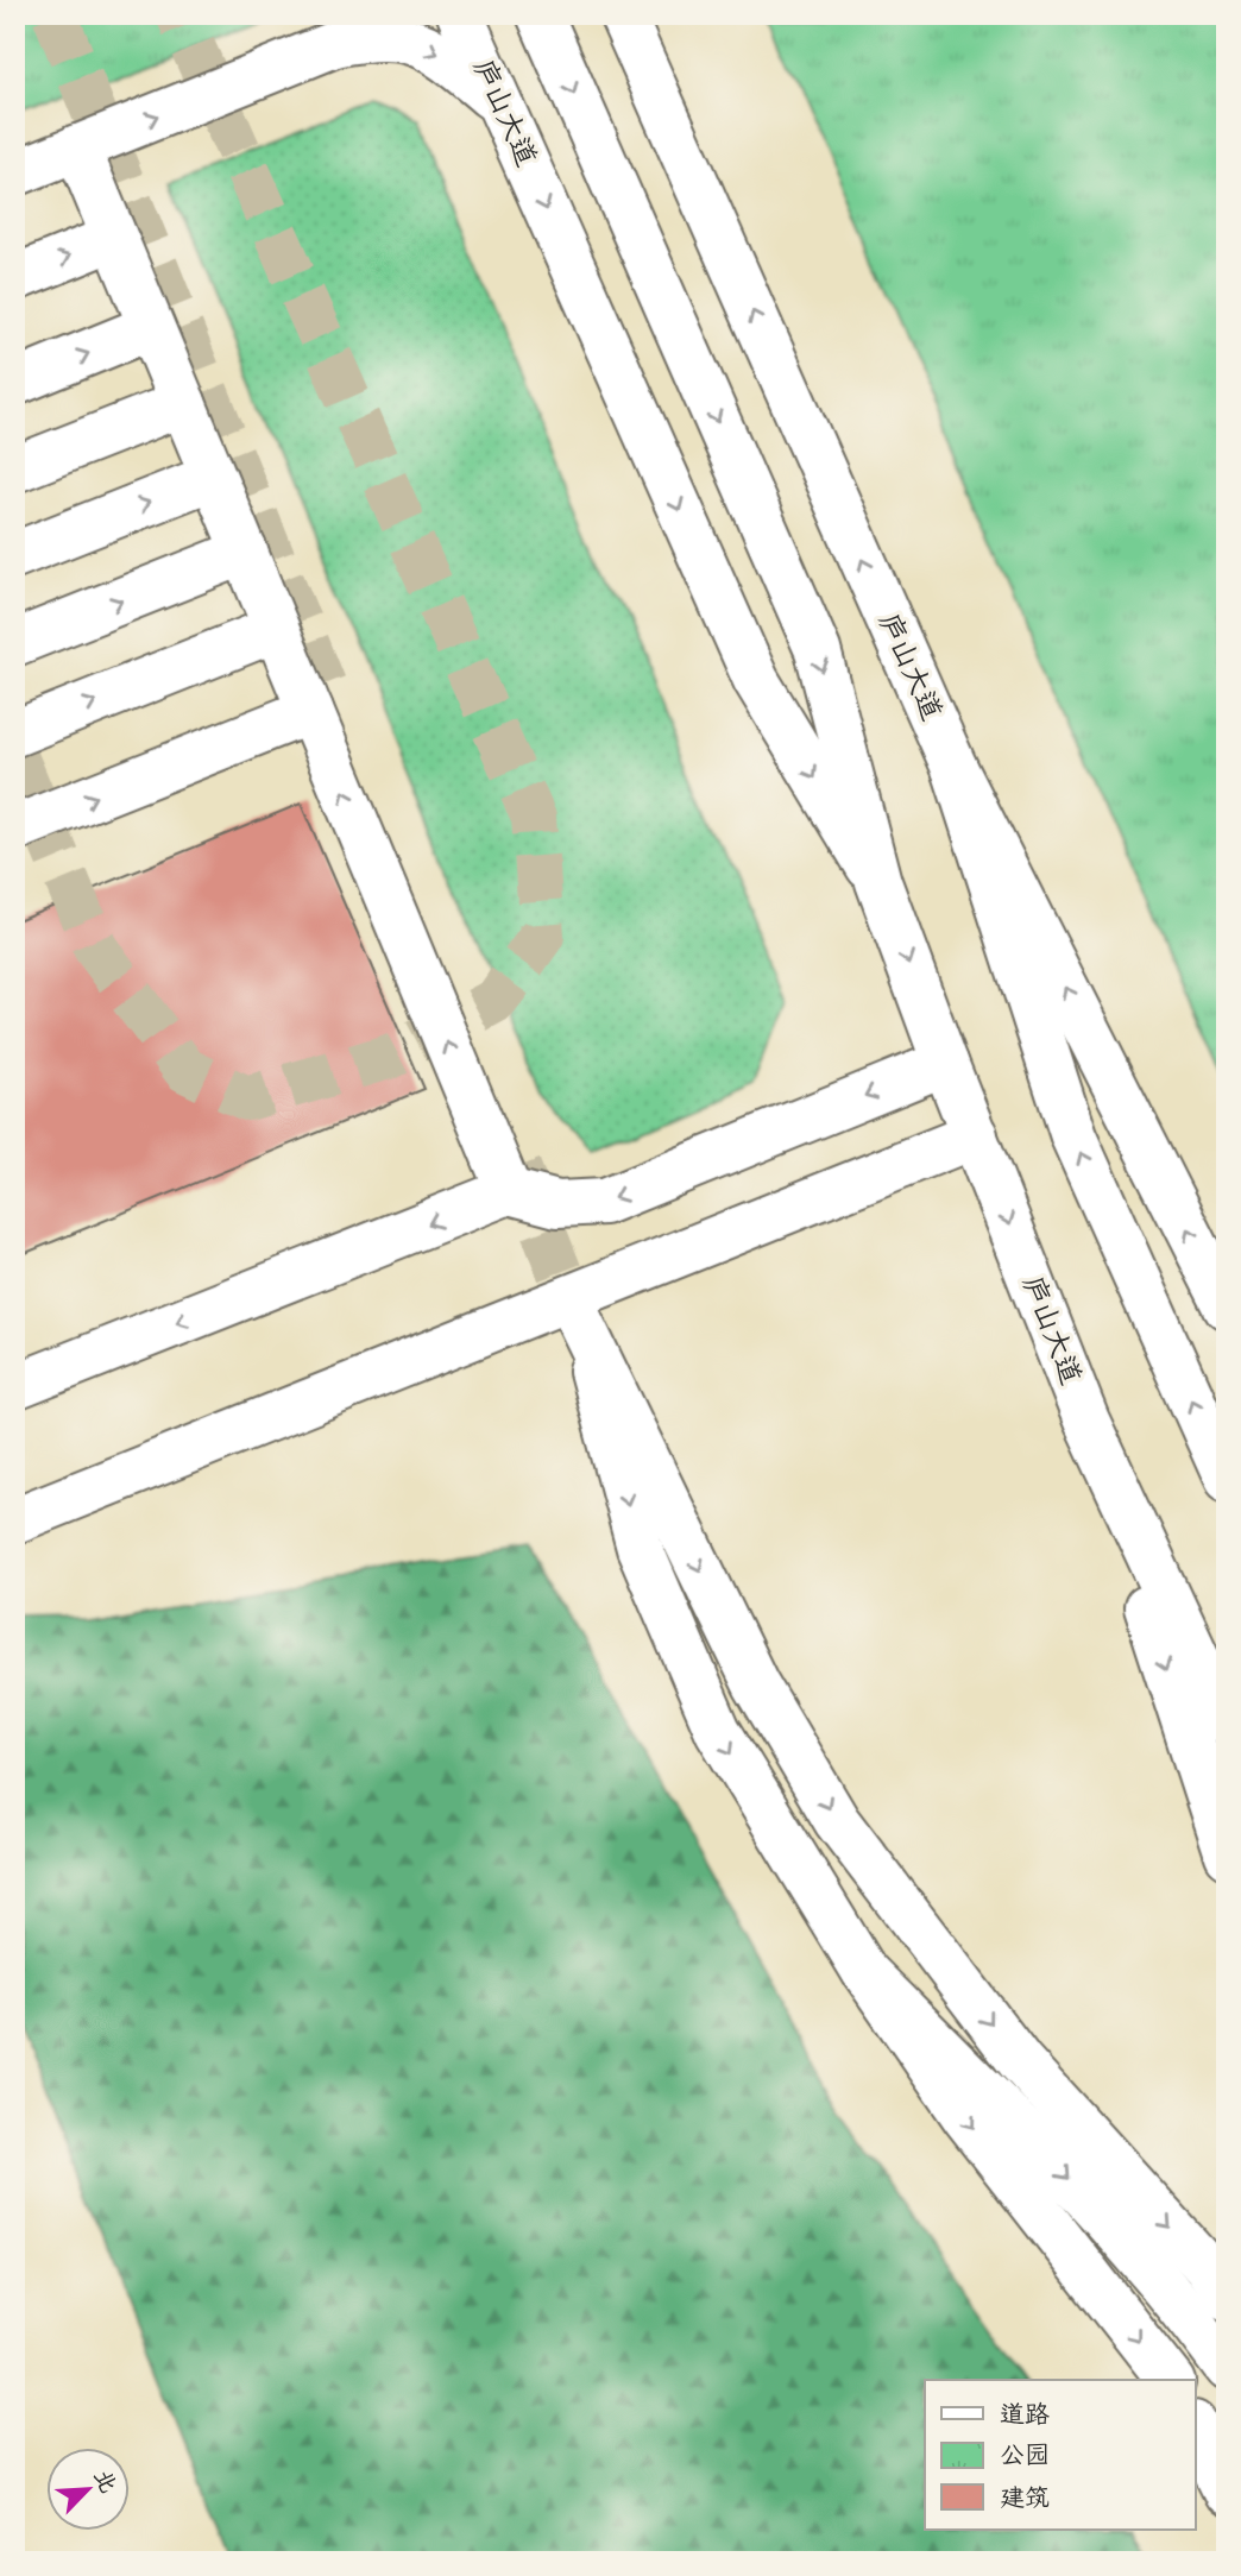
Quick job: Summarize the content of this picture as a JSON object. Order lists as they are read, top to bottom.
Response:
{
  "streets": {
    "main road": ["庐山大道"]
  },
  "legend": ["道路", "公园", "建筑"],
  "north": "top right"
}
